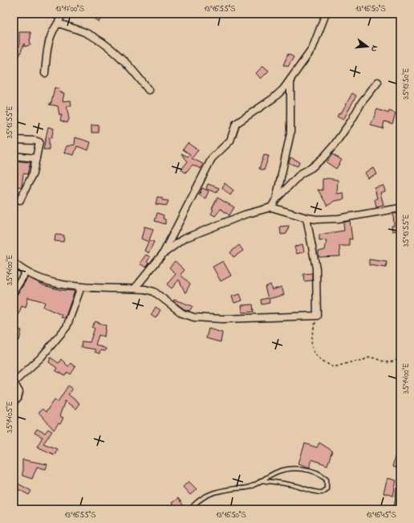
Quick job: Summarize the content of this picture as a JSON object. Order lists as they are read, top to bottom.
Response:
{
  "north": "right",
  "coordinates": [
    "13°17'00\"S",
    "13°16'55\"S",
    "13°16'50\"S",
    "35°13'50\"E",
    "35°13'55\"E",
    "35°14'00\"E",
    "35°14'05\"E",
    "13°16'45\"S"
  ]
}
